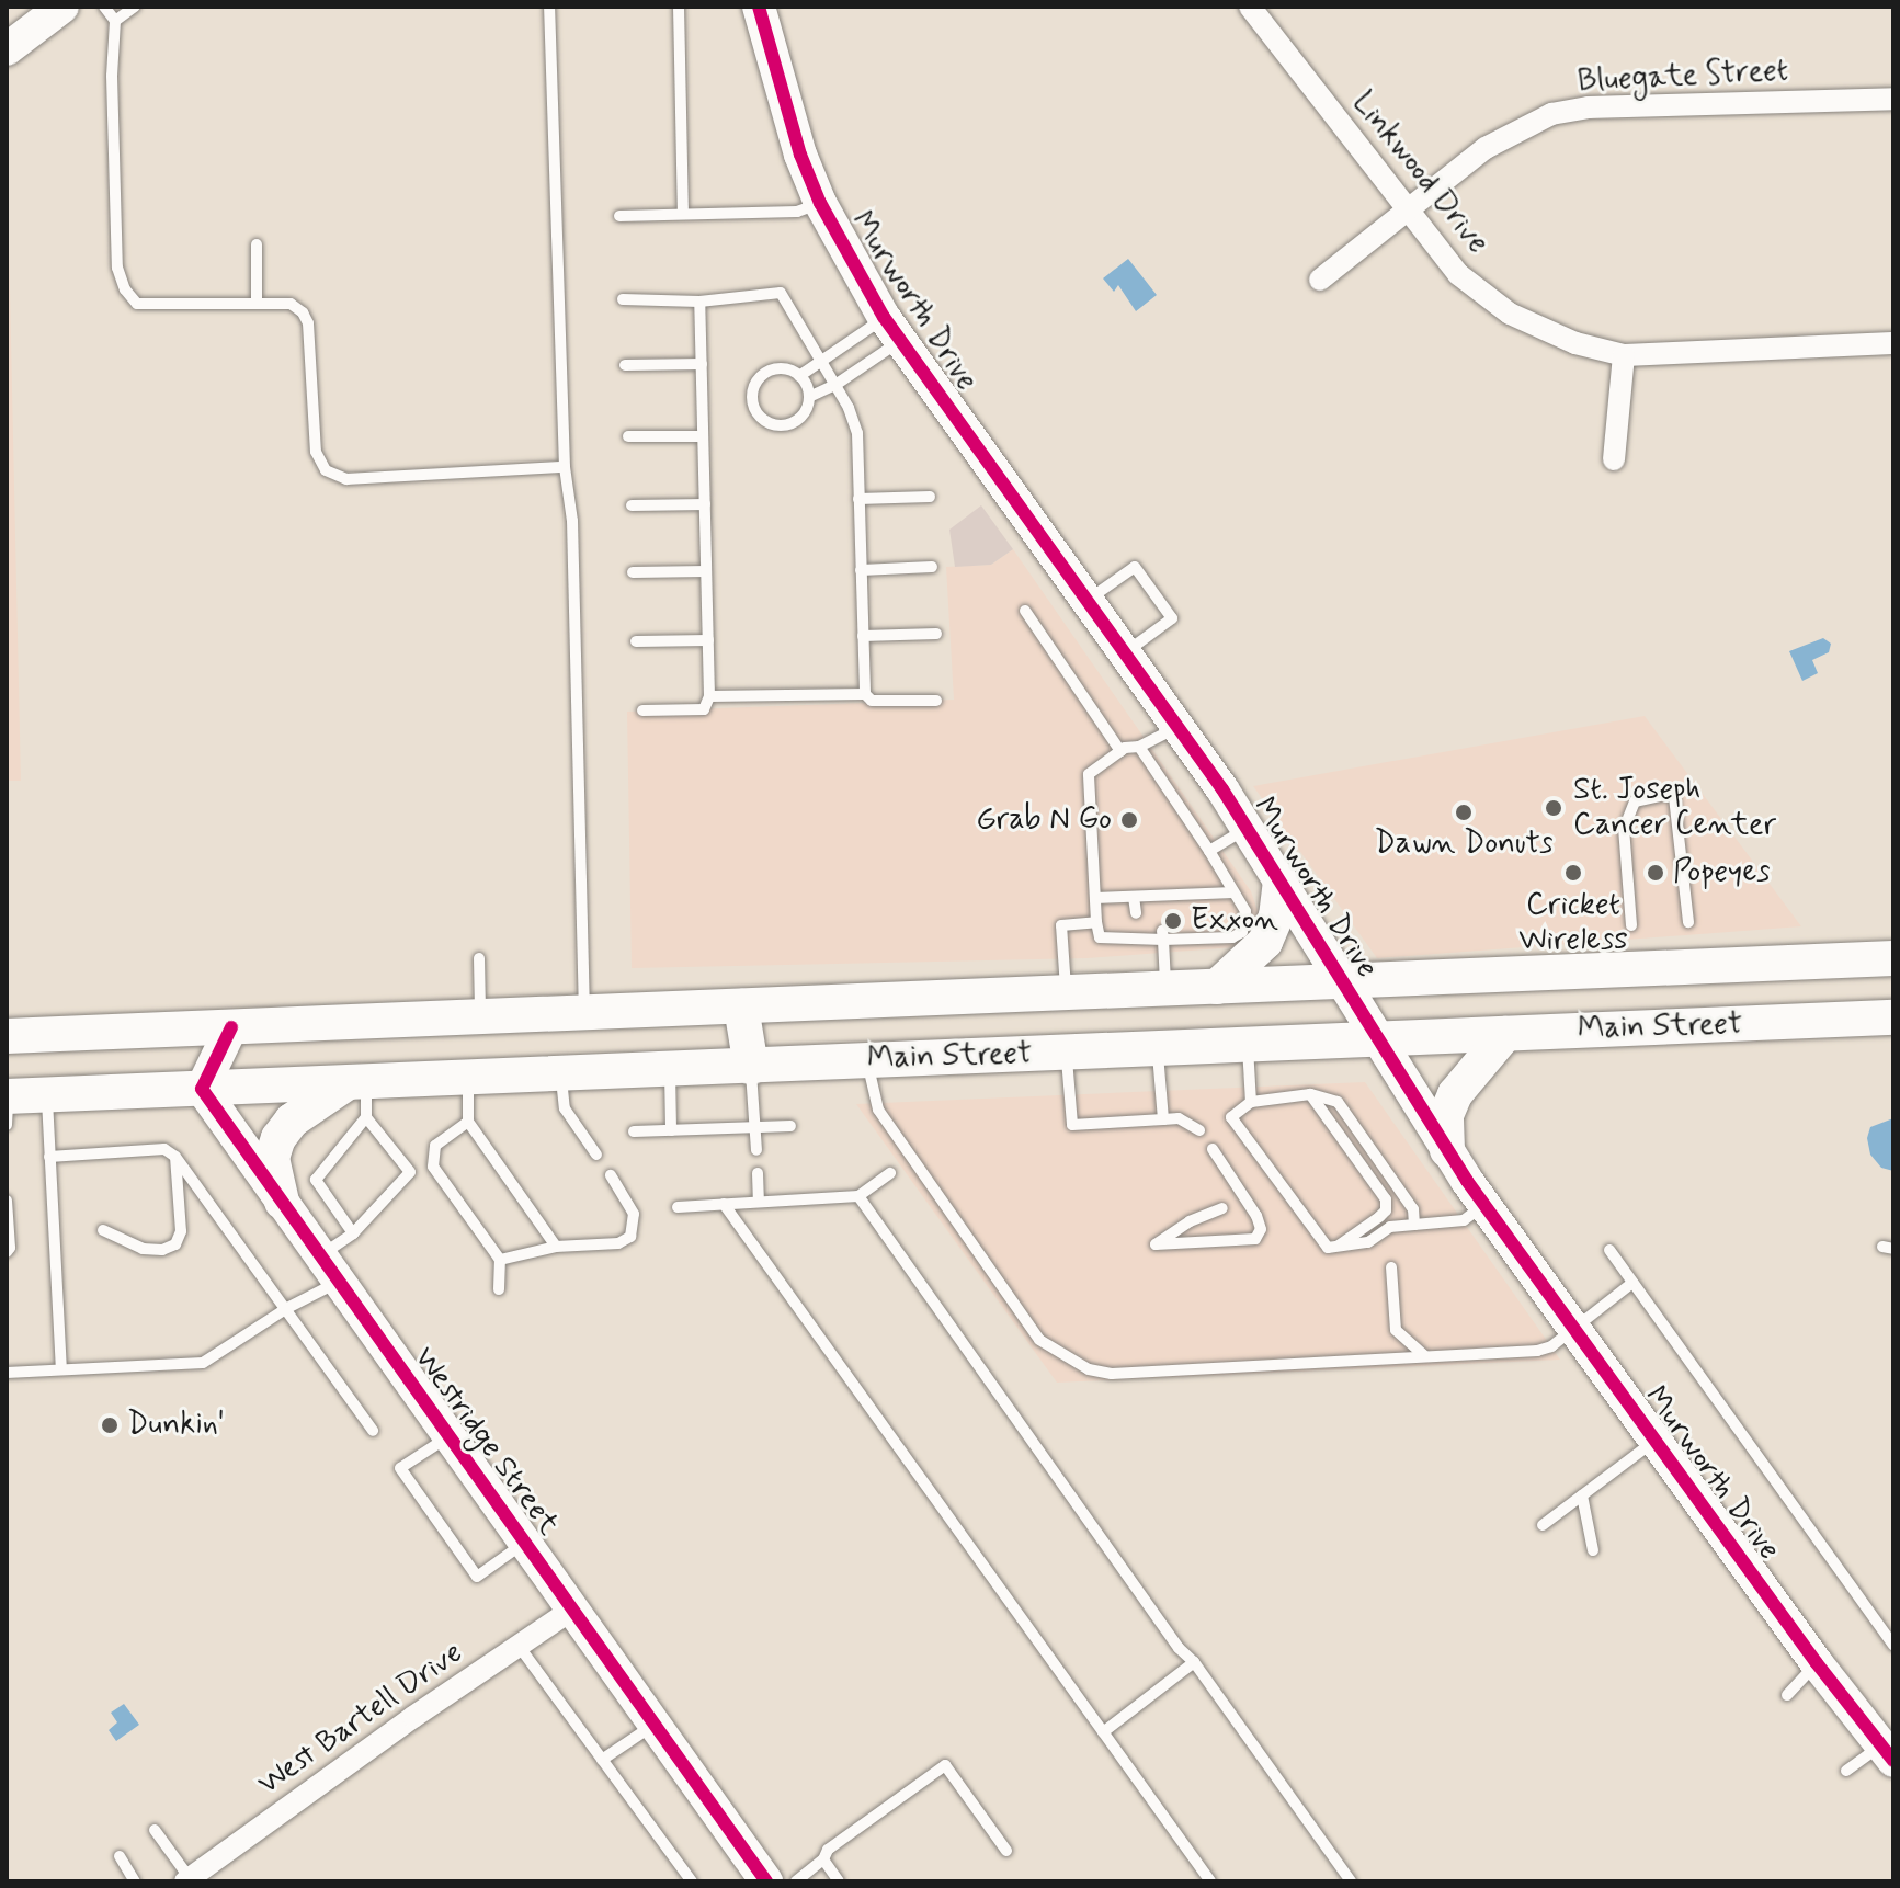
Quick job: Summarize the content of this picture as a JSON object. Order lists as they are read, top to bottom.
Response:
{
  "streets": {
    "main road": ["Main Street"],
    "street": [
      "Bluegate Street",
      "Linkwood Drive",
      "Murworth Drive",
      "Westridge Street",
      "West Bartell Drive"
    ]
  },
  "crossings": [
    ["Bluegate Street", "Linkwood Drive"],
    ["Murworth Drive", "Main Street"],
    ["Main Street", "Westridge Street"],
    ["Westridge Street", "West Bartell Drive"]
  ],
  "places": [
    "St. Joseph Cancer Center",
    "Dawn Donuts",
    "Grab N Go",
    "Cricket Wireless",
    "Popeyes",
    "Exxon",
    "Dunkin'"
  ]
}
